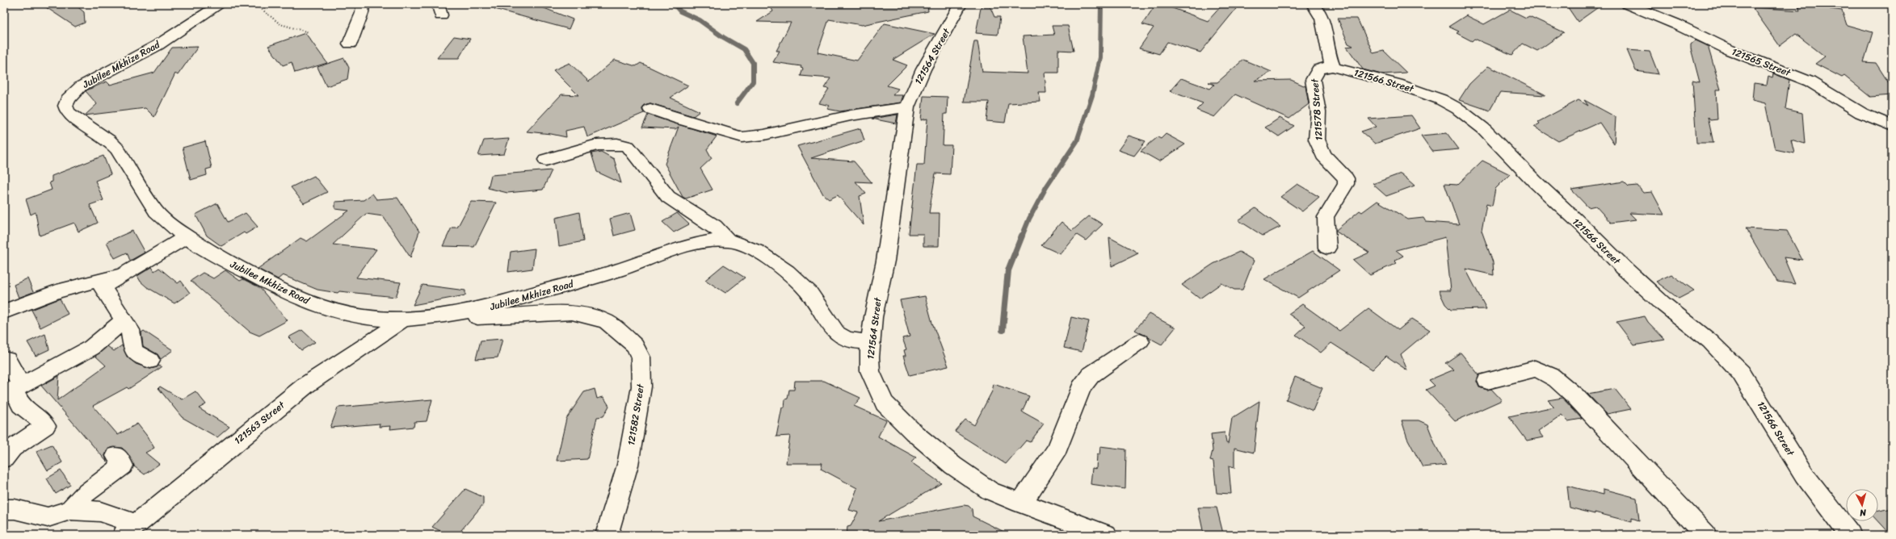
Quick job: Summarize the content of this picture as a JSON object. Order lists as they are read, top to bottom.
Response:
{
  "streets": {
    "street": [
      "121564 Street",
      "121565 Street",
      "Jubilee Mkhize Road",
      "121566 Street",
      "121578 Street",
      "121582 Street",
      "121563 Street"
    ]
  },
  "crossings": [
    ["121564 Street", "Jubilee Mkhize Road"],
    ["Jubilee Mkhize Road", "121582 Street"],
    ["Jubilee Mkhize Road", "121563 Street"],
    ["121566 Street", "121578 Street"]
  ],
  "north": "bottom"
}
